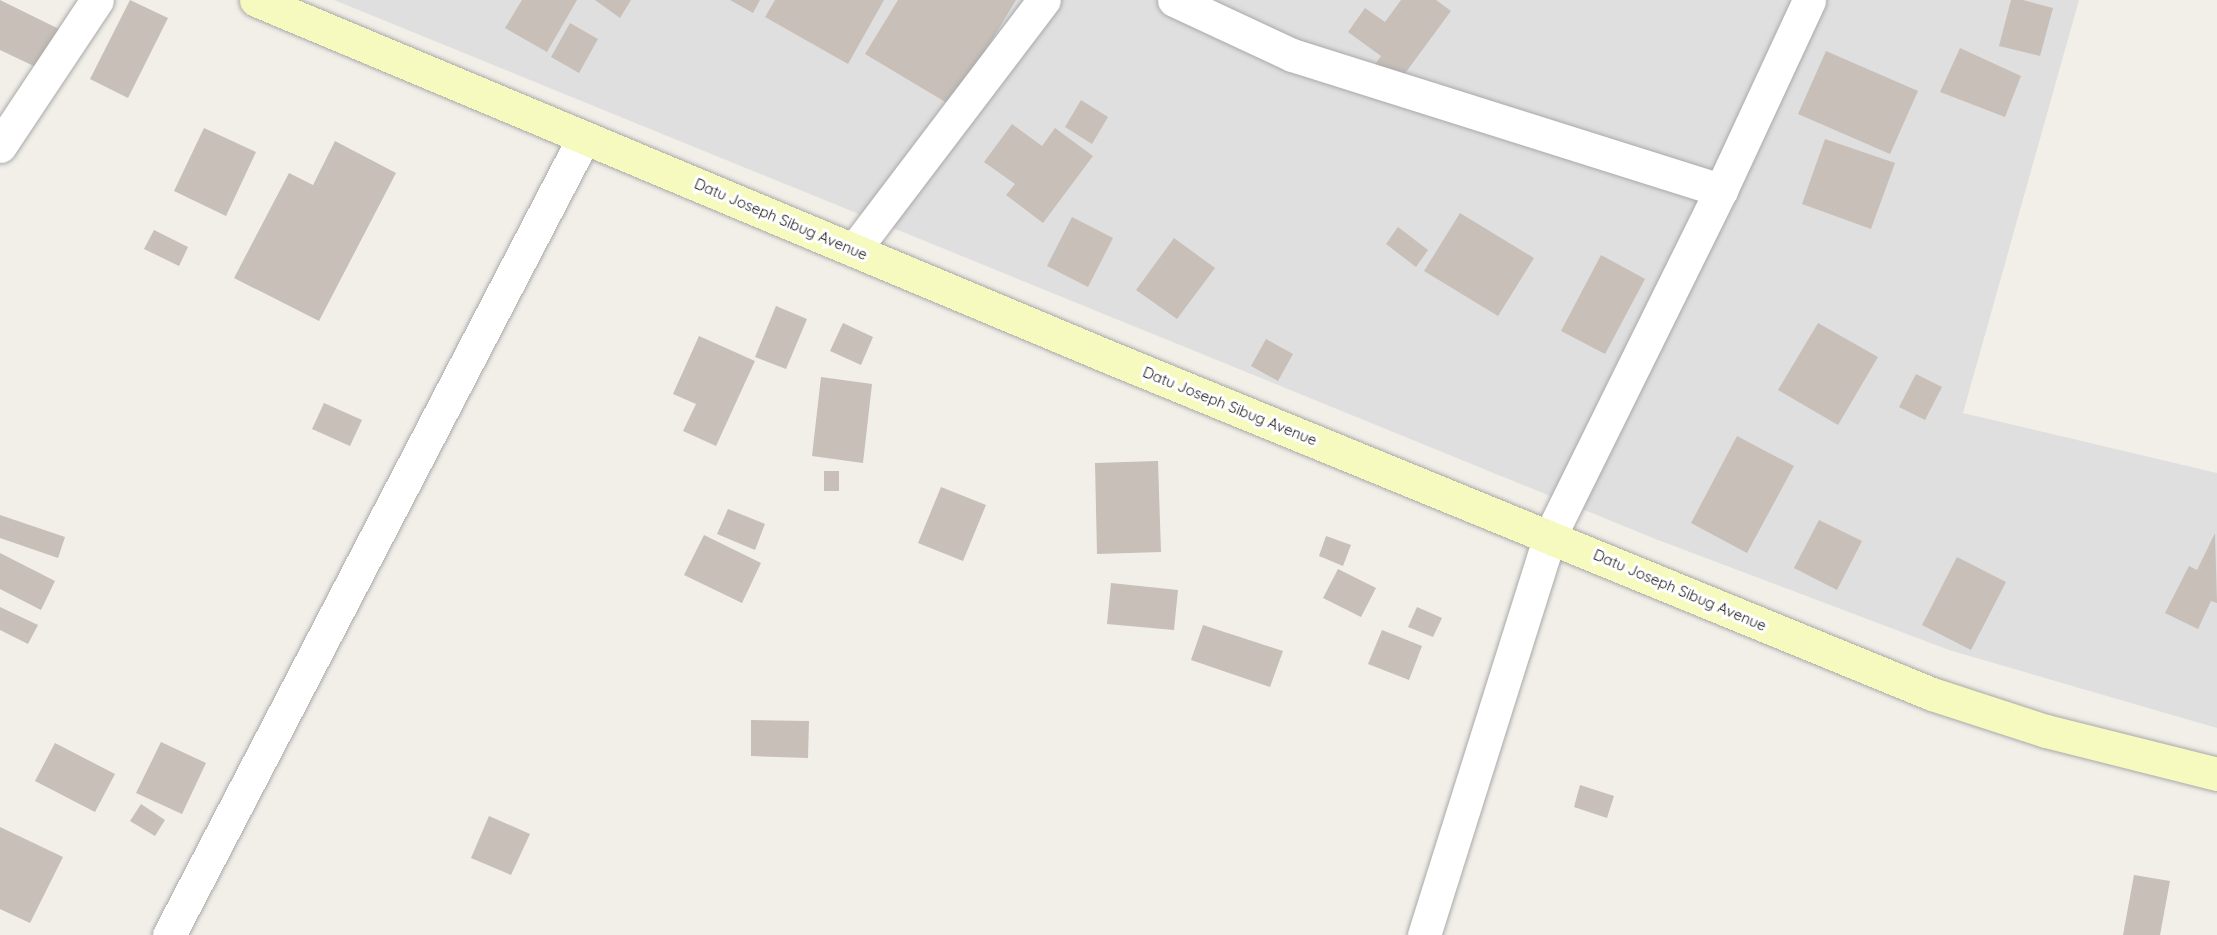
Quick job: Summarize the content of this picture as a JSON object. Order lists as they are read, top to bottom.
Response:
{
  "streets": {
    "main road": ["Datu Joseph Sibug Avenue"]
  }
}
